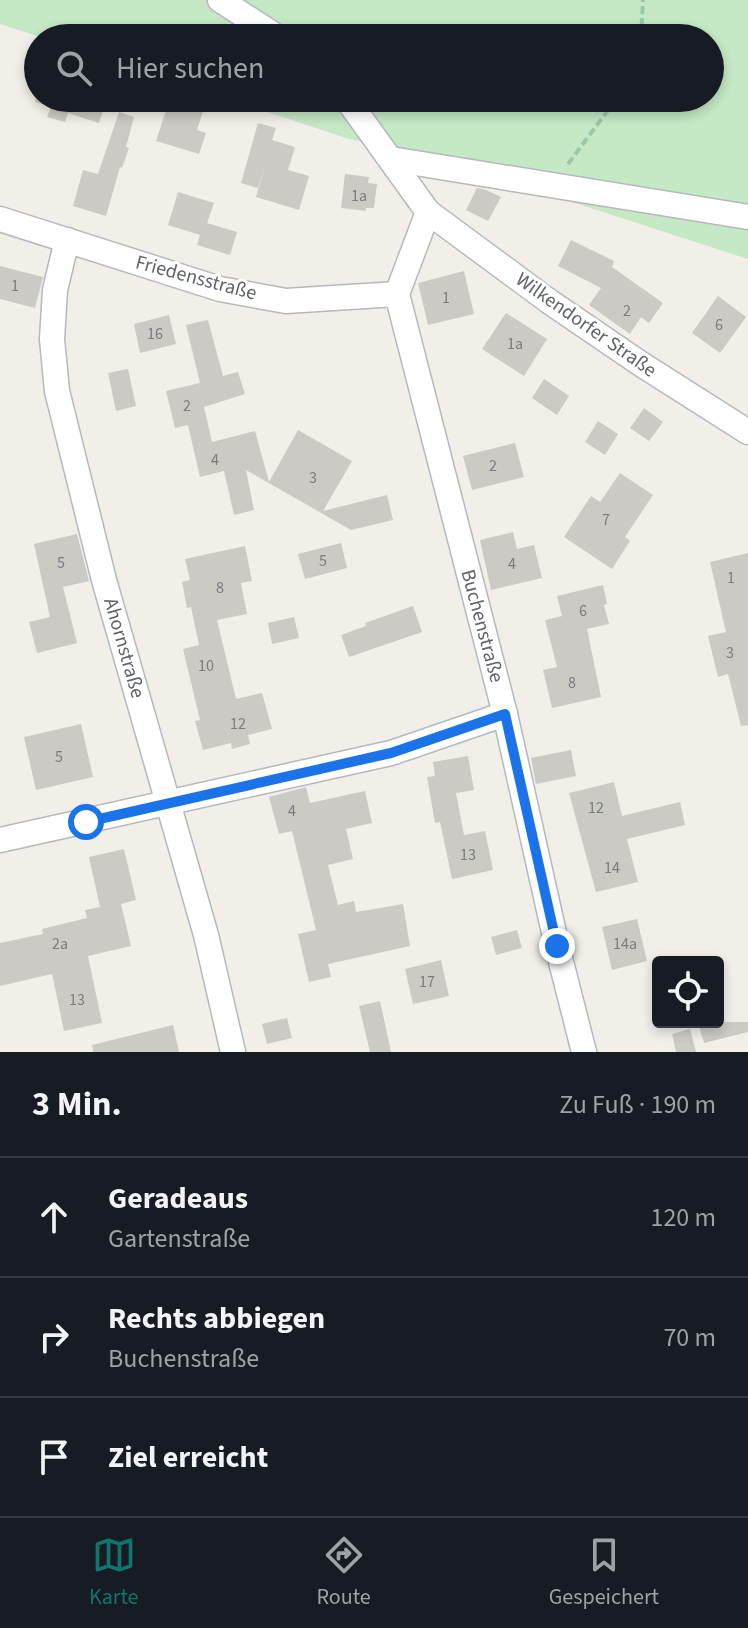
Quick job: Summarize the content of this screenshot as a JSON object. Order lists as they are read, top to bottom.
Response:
{
  "streets": {
    "street": [
      "Friedensstraße",
      "Wilkendorfer Straße",
      "Buchenstraße",
      "Ahornstraße"
    ]
  },
  "crossings": [
    ["Friedensstraße", "Buchenstraße"],
    ["Friedensstraße", "Ahornstraße"]
  ],
  "house_numbers": [
    "1a",
    "1",
    "1",
    "2",
    "6",
    "16",
    "1a",
    "2",
    "4",
    "2",
    "3",
    "7",
    "5",
    "5",
    "4",
    "1",
    "8",
    "6",
    "3",
    "10",
    "8",
    "12",
    "5",
    "12",
    "4",
    "13",
    "14",
    "2a",
    "14a",
    "17",
    "13"
  ],
  "page": {
    "search": "Hier suchen",
    "heading": ["3 Min.", "Zu Fuß · 190 m"],
    "list": [
      ["Geradeaus", "Gartenstraße", "120 m"],
      ["Rechts abbiegen", "Buchenstraße", "70 m"],
      "Ziel erreicht"
    ],
    "nav": ["Karte", "Route", "Gespeichert"]
  }
}
